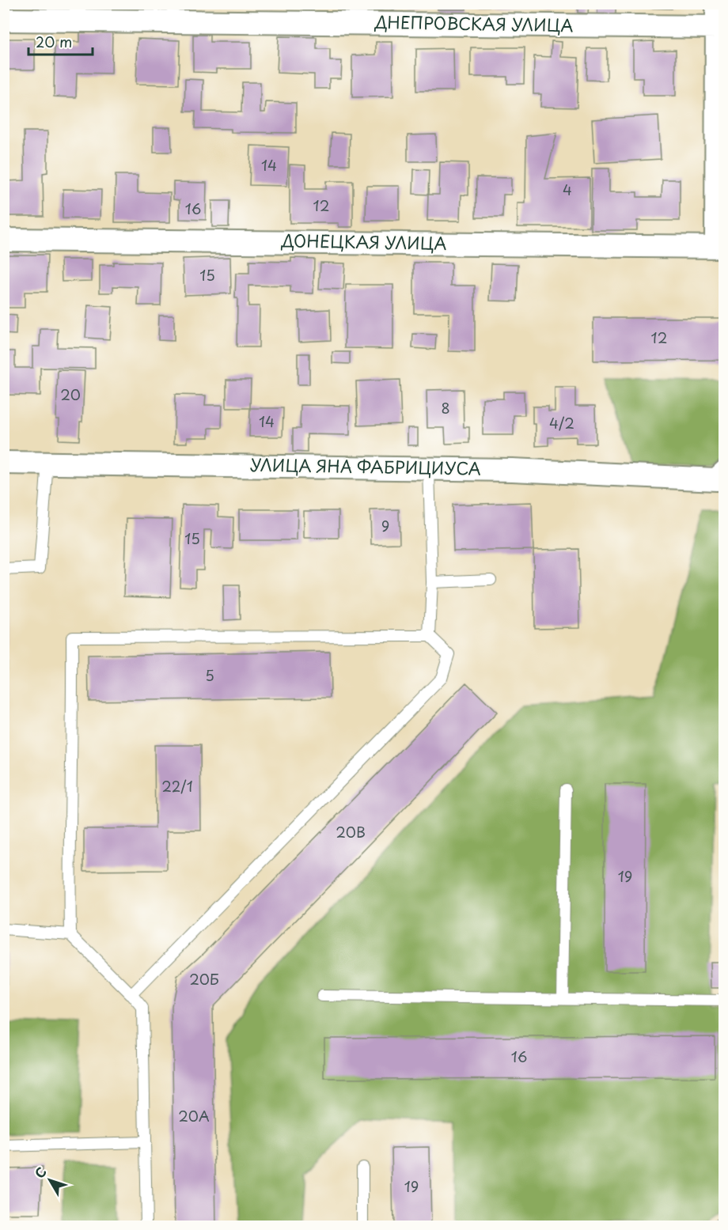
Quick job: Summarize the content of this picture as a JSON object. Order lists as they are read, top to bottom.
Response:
{
  "streets": {
    "street": ["ДНЕПРОВСКАЯ УЛИЦА", "ДОНЕЦКАЯ УЛИЦА", "УЛИЦА ЯНА ФАБРИЦИУСА"]
  },
  "house_numbers": [
    "14",
    "4",
    "12",
    "16",
    "15",
    "12",
    "20",
    "8",
    "14",
    "4/2",
    "9",
    "15",
    "5",
    "22/1",
    "20В",
    "19",
    "20Б",
    "16",
    "20А",
    "19"
  ],
  "scale_bar": "20 m",
  "north": "top left"
}
